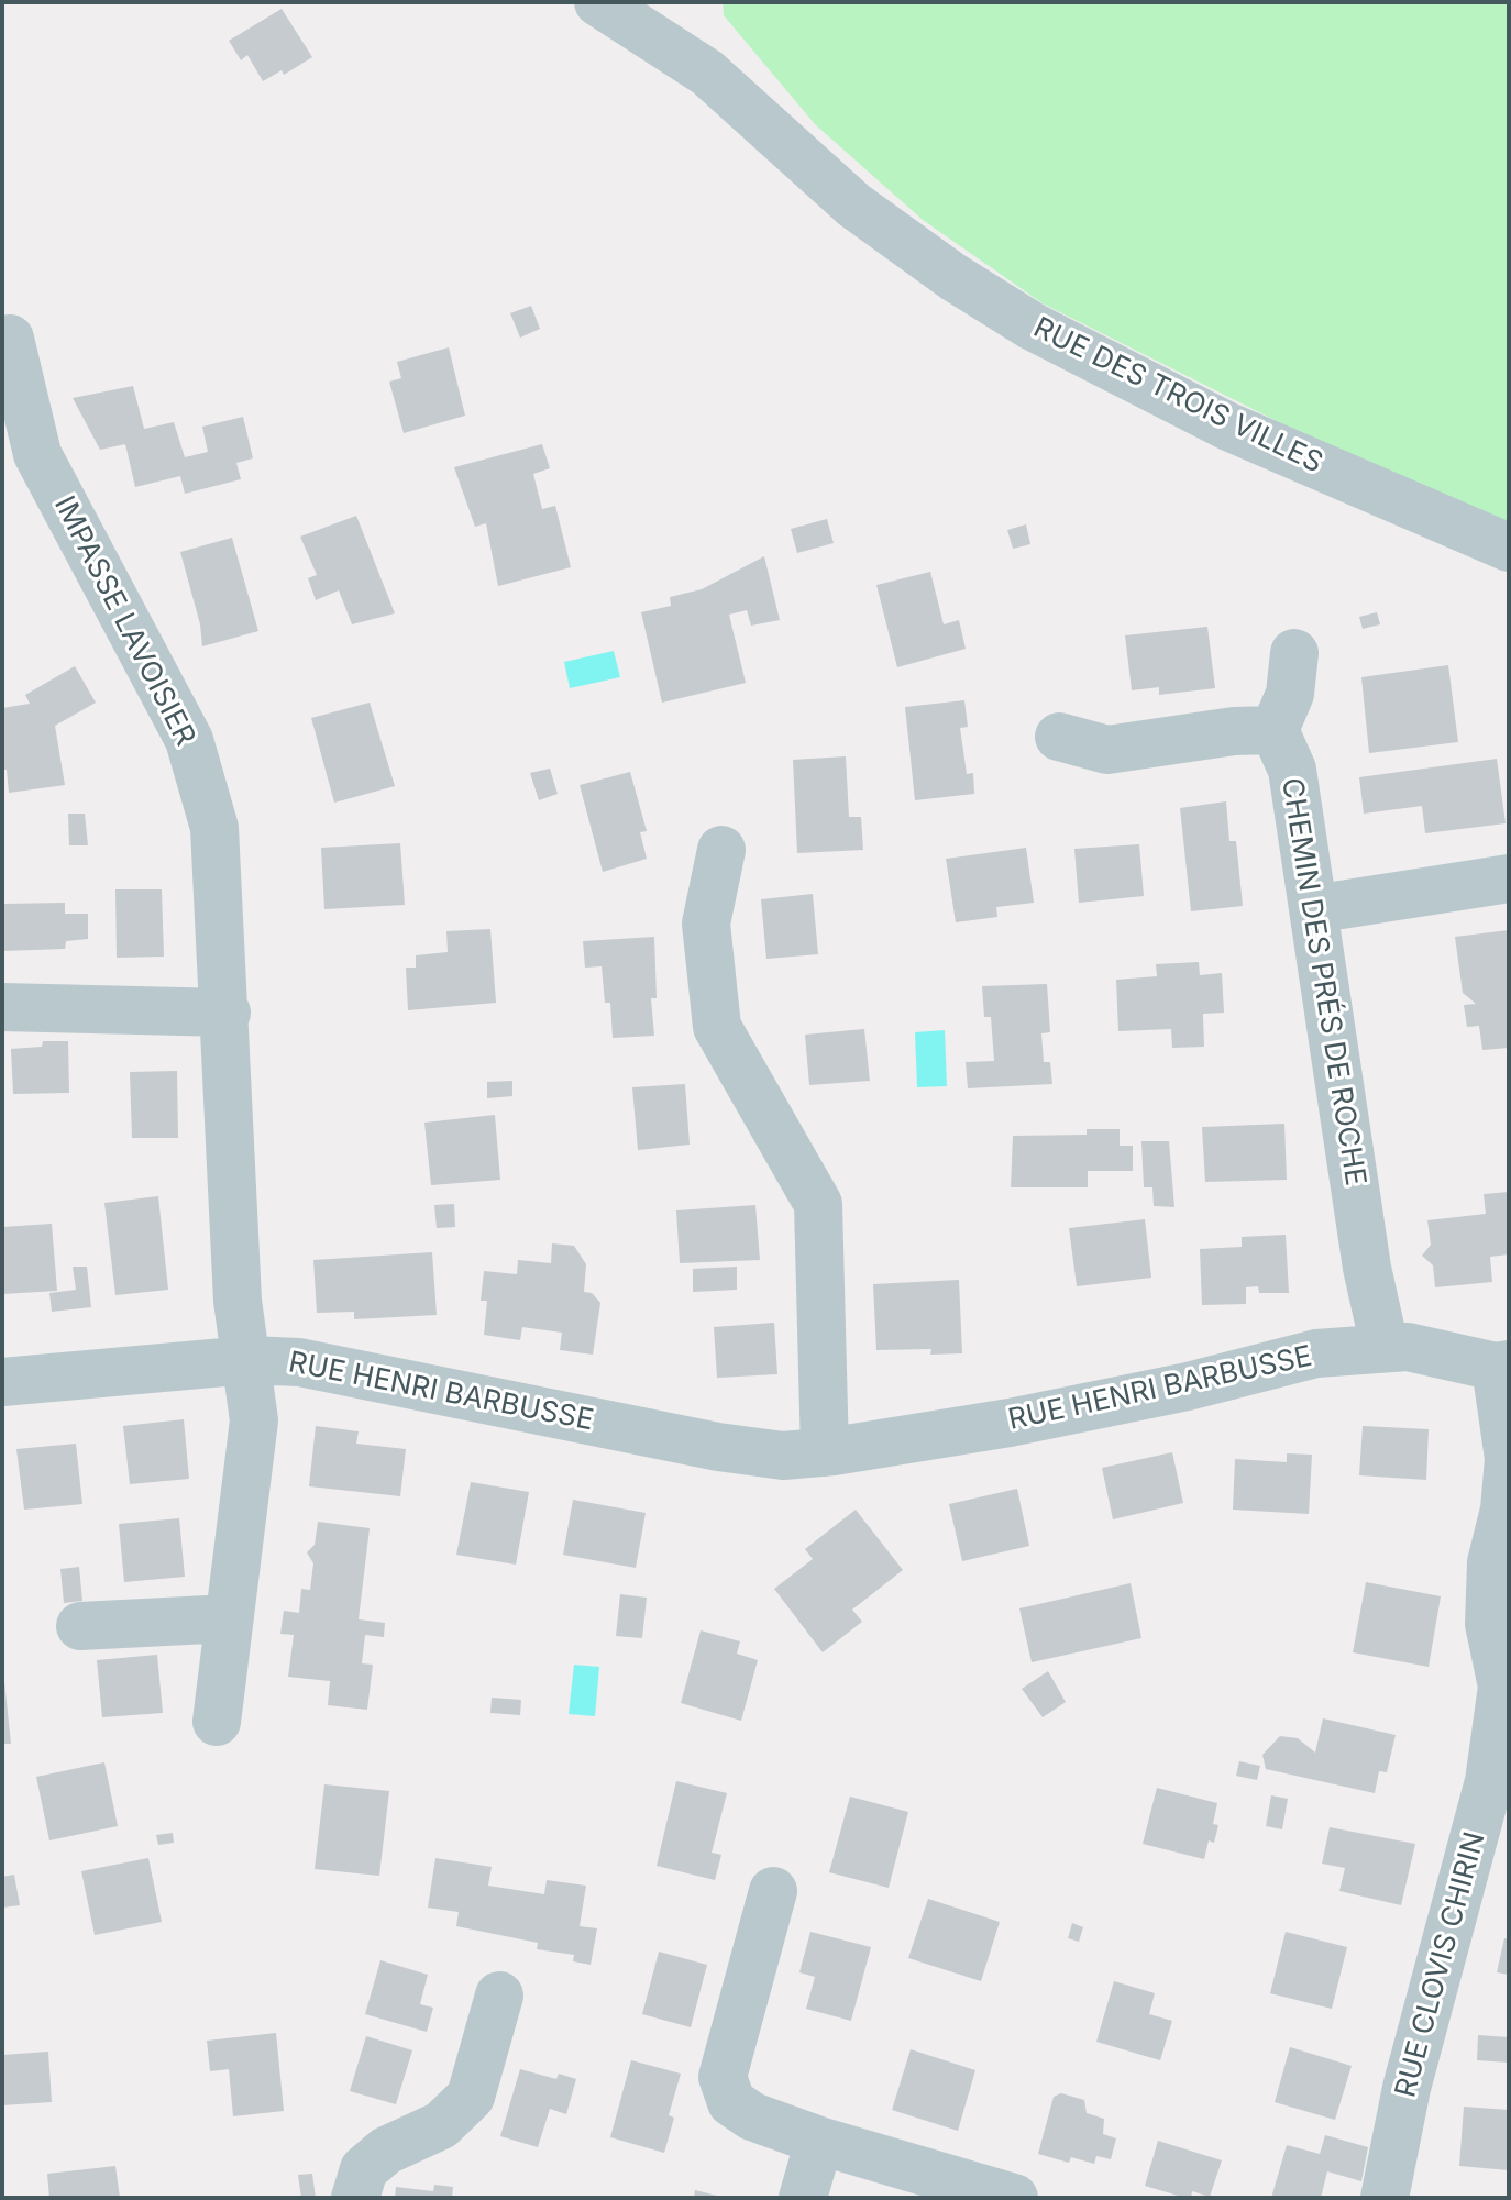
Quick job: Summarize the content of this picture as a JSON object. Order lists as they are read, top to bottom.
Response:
{
  "streets": {
    "street": [
      "RUE DES TROIS VILLES",
      "IMPASSE LAVOISIER",
      "CHEMIN DES PRÉS DE ROCHE",
      "RUE HENRI BARBUSSE",
      "RUE CLOVIS CHIRIN"
    ]
  },
  "crossings": [
    ["IMPASSE LAVOISIER", "RUE HENRI BARBUSSE"],
    ["CHEMIN DES PRÉS DE ROCHE", "RUE HENRI BARBUSSE"],
    ["RUE HENRI BARBUSSE", "RUE CLOVIS CHIRIN"]
  ]
}
